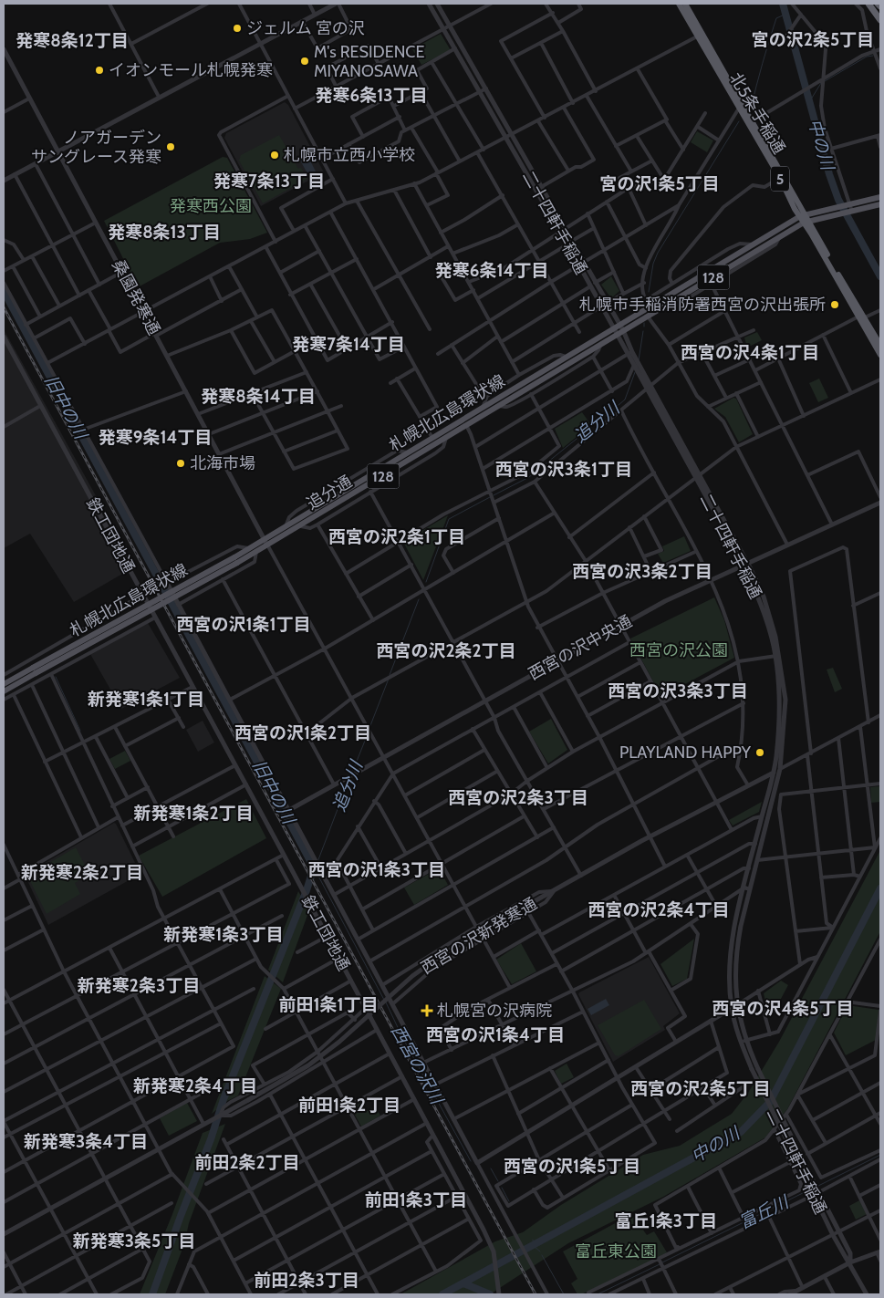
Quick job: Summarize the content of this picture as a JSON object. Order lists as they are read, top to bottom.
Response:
{
  "streets": {
    "highway": ["北5条手稲通", "5"],
    "main road": ["128", "札幌北広島環状線", "追分通"],
    "street": [
      "二十四軒手稲通",
      "桑園発寒通",
      "鉄工団地通",
      "西宮の沢中央通",
      "西宮の沢新発寒通"
    ]
  },
  "crossings": [
    ["北5条手稲通", "札幌北広島環状線"],
    ["二十四軒手稲通", "札幌北広島環状線"],
    ["二十四軒手稲通", "西宮の沢中央通"],
    ["二十四軒手稲通", "西宮の沢新発寒通"],
    ["桑園発寒通", "札幌北広島環状線"],
    ["桑園発寒通", "追分通"],
    ["札幌北広島環状線", "追分通"]
  ],
  "districts": [
    "宮の沢2条5丁目",
    "発寒8条12丁目",
    "発寒6条13丁目",
    "発寒7条13丁目",
    "宮の沢1条5丁目",
    "発寒8条13丁目",
    "発寒6条14丁目",
    "発寒7条14丁目",
    "西宮の沢4条1丁目",
    "発寒8条14丁目",
    "発寒9条14丁目",
    "西宮の沢3条1丁目",
    "西宮の沢2条1丁目",
    "西宮の沢3条2丁目",
    "西宮の沢1条1丁目",
    "西宮の沢2条2丁目",
    "西宮の沢3条3丁目",
    "新発寒1条1丁目",
    "西宮の沢1条2丁目",
    "西宮の沢2条3丁目",
    "新発寒1条2丁目",
    "西宮の沢1条3丁目",
    "新発寒2条2丁目",
    "西宮の沢2条4丁目",
    "新発寒1条3丁目",
    "新発寒2条3丁目",
    "前田1条1丁目",
    "西宮の沢4条5丁目",
    "西宮の沢1条4丁目",
    "新発寒2条4丁目",
    "西宮の沢2条5丁目",
    "前田1条2丁目",
    "新発寒3条4丁目",
    "前田2条2丁目",
    "西宮の沢1条5丁目",
    "前田1条3丁目",
    "富丘1条3丁目",
    "新発寒3条5丁目",
    "前田2条3丁目"
  ],
  "water": [
    "中の川",
    "旧中の川",
    "追分川",
    "西宮の沢川",
    "富丘川"
  ],
  "parks": ["発寒西公園", "西宮の沢公園", "富丘東公園"],
  "places": {
    "other": [
      "ジェルム 宮の沢",
      "M's RESIDENCE MIYANOSAWA",
      "イオンモール札幌発寒",
      "ノアガーデン サングレース発寒",
      "札幌市立西小学校",
      "札幌市手稲消防署西宮の沢出張所",
      "北海市場",
      "PLAYLAND HAPPY"
    ],
    "health": ["札幌宮の沢病院"]
  }
}
